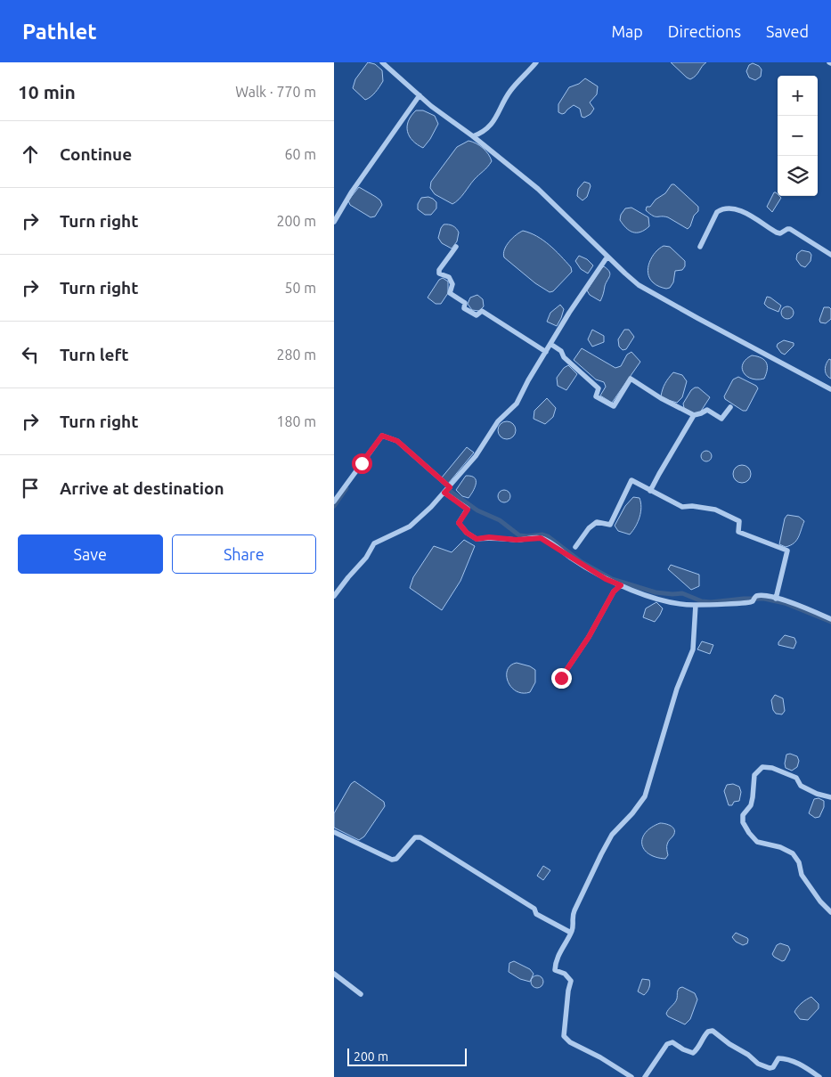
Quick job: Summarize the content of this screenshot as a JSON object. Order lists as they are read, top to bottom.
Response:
{
  "scale_bar": "200 m",
  "page": {
    "header": "Pathlet",
    "nav": ["Map", "Directions", "Saved"],
    "heading": ["10 min", "Walk · 770 m"],
    "map_buttons": ["+", "−"],
    "list": [
      ["Continue", "60 m"],
      ["Turn right", "200 m"],
      ["Turn right", "50 m"],
      ["Turn left", "280 m"],
      ["Turn right", "180 m"],
      "Arrive at destination"
    ],
    "buttons": ["Save", "Share"],
    "scale": "200 m"
  }
}
